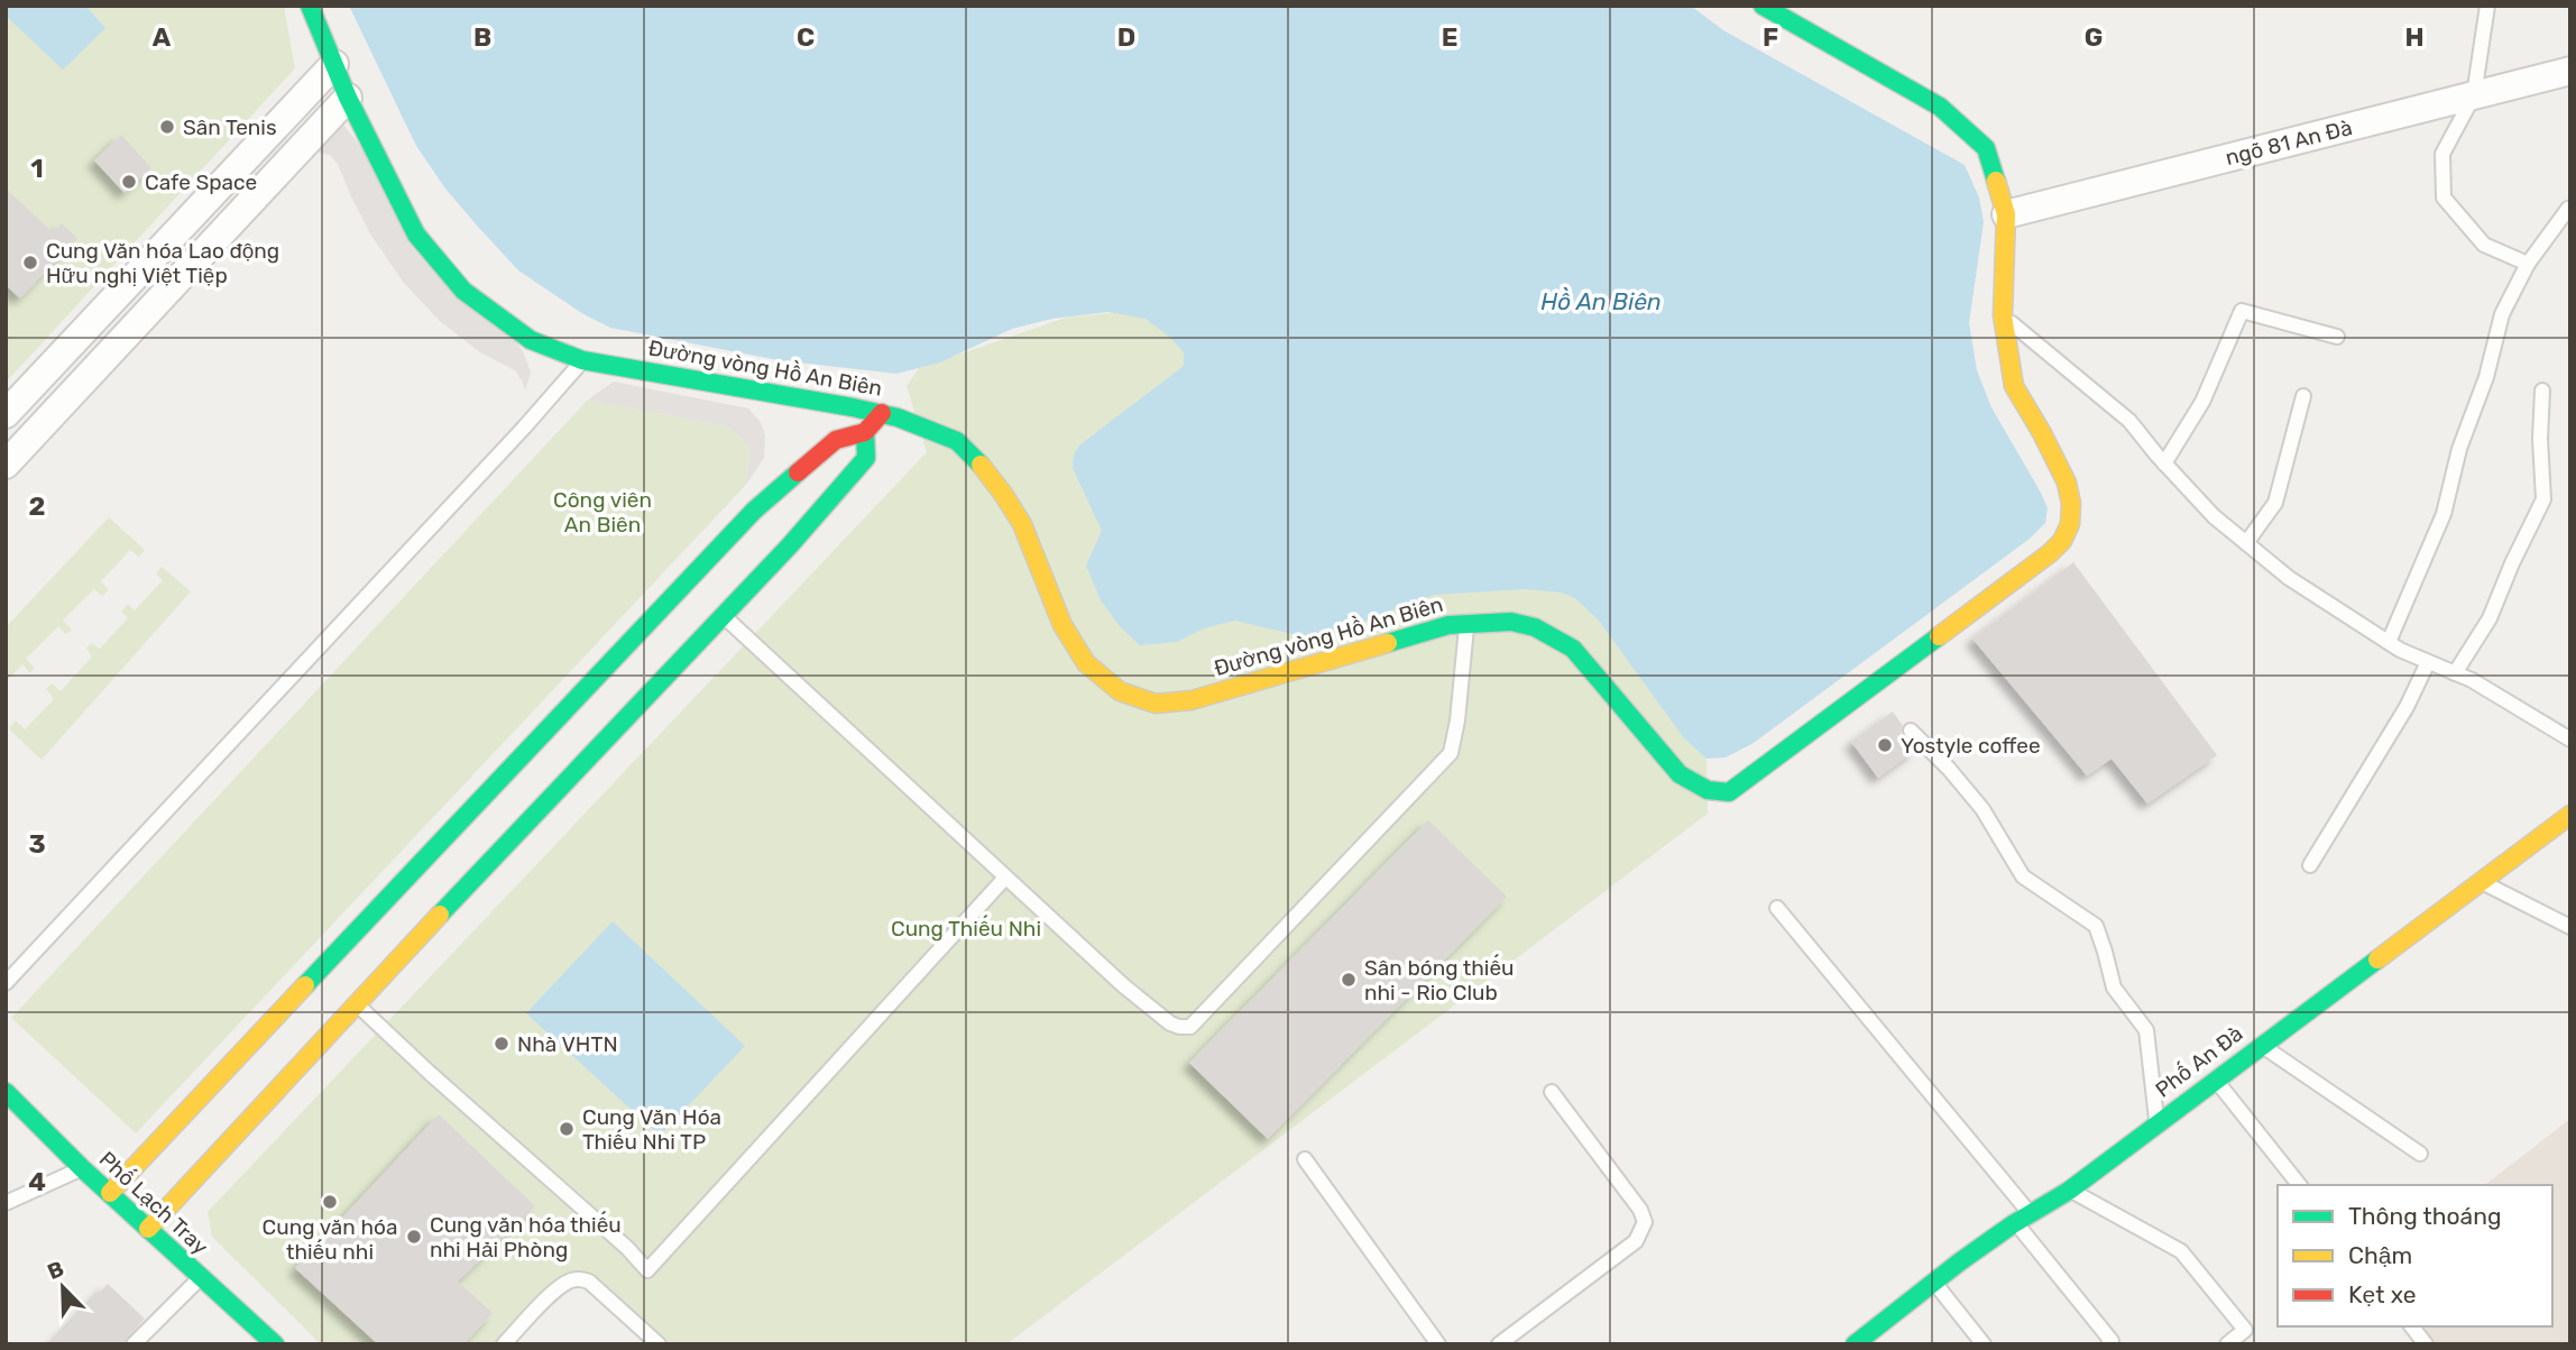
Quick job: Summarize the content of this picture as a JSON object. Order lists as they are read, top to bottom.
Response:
{
  "streets": {
    "street": [
      "ngõ 81 An Đà",
      "Đường vòng Hồ An Biên",
      "Phố An Đà",
      "Phố Lạch Tray"
    ]
  },
  "crossings": [
    ["ngõ 81 An Đà", "Đường vòng Hồ An Biên"]
  ],
  "water": ["Hồ An Biên"],
  "parks": ["Công viên An Biên", "Cung Thiếu Nhi"],
  "places": [
    "Sân Tenis",
    "Cafe Space",
    "Cung Văn hóa Lao động Hữu nghị Việt Tiệp",
    "Yostyle coffee",
    "Sân bóng thiếu nhi - Rio Club",
    "Nhà VHTN",
    "Cung Văn Hóa Thiếu Nhi TP",
    "Cung văn hóa thiếu nhi",
    "Cung văn hóa thiếu nhi Hải Phòng"
  ],
  "legend": ["Thông thoáng", "Chậm", "Kẹt xe"],
  "north": "top left",
  "grid": {
    "columns": [
      "A",
      "B",
      "C",
      "D",
      "E",
      "F",
      "G",
      "H"
    ],
    "rows": [
      "1",
      "2",
      "3",
      "4"
    ]
  }
}
